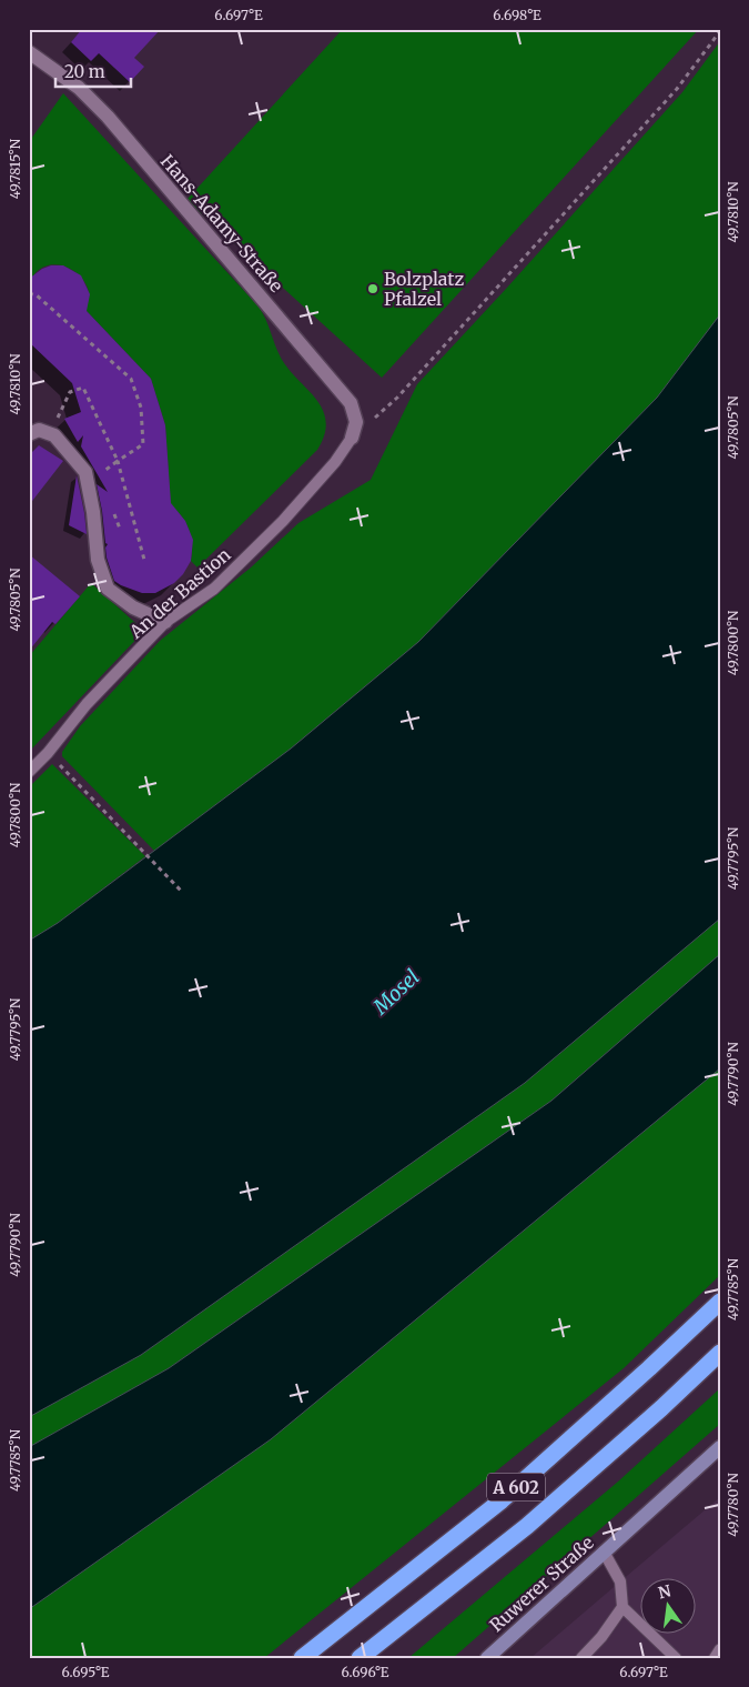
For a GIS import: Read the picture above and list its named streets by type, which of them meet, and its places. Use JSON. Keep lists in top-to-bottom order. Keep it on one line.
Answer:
{"streets":{"highway":["A 602"],"main road":["Ruwerer Straße"],"street":["Hans-Adamy-Straße"],"lane":["An der Bastion"]},"crossings":[["Hans-Adamy-Straße","An der Bastion"]],"water":["Mosel"],"places":["Bolzplatz Pfalzel"],"scale_bar":"20 m","north":"top","coordinates":["6.697°E","6.698°E","49.7815°N","49.7810°N","49.7805°N","49.7800°N","49.7795°N","49.7790°N","49.7785°N","49.7780°N","6.695°E","6.696°E"]}
